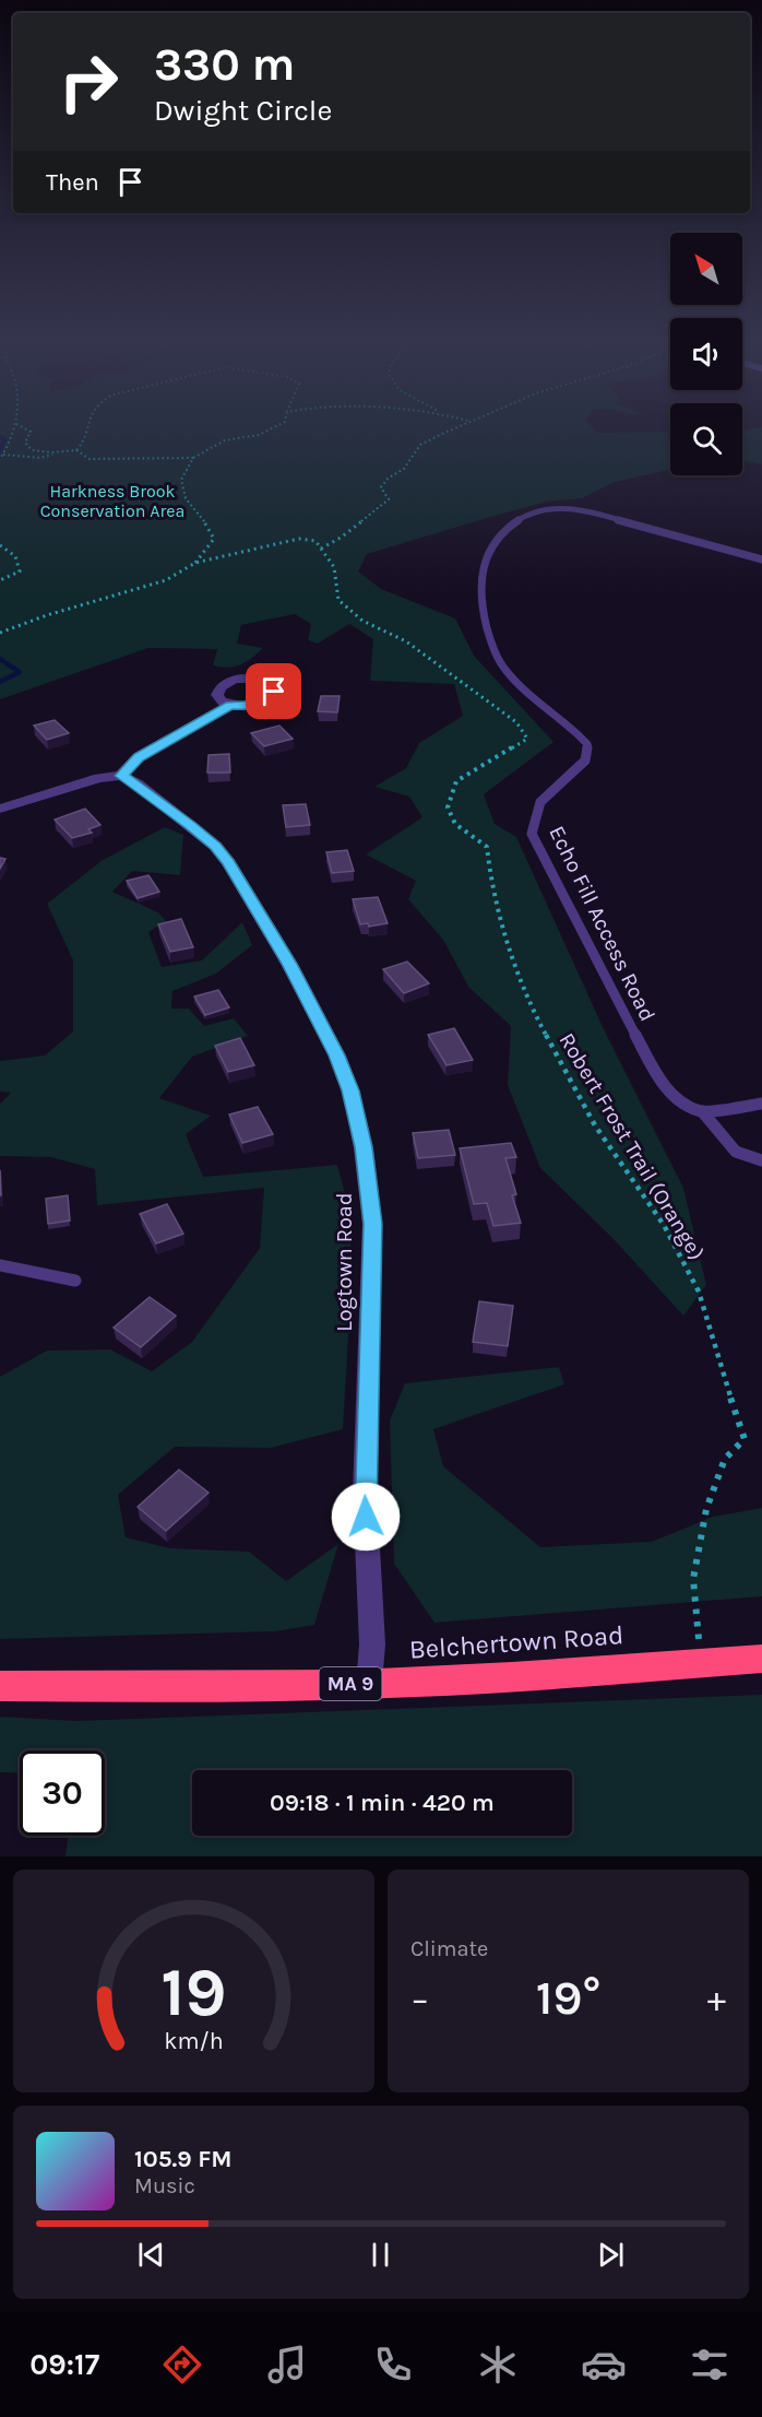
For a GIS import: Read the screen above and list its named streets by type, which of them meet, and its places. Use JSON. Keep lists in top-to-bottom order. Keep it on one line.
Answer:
{"streets":{"highway":["Belchertown Road","MA 9"],"street":["Logtown Road"],"lane":["Echo Fill Access Road"],"path":["Robert Frost Trail (Orange)"]},"crossings":[["Robert Frost Trail (Orange)","Belchertown Road"],["Logtown Road","Belchertown Road"]],"parks":["Harkness Brook Conservation Area"],"north":"top left","page":{"turn":["330 m","Dwight Circle"],"then":"Then","limit":"30","trip":"09:18 · 1 min · 420 m","tile":"Climate","heat":["−","19°","+"],"song":["105.9 FM","Music"],"tabs":"09:17","gauge":["19","km/h"]}}
